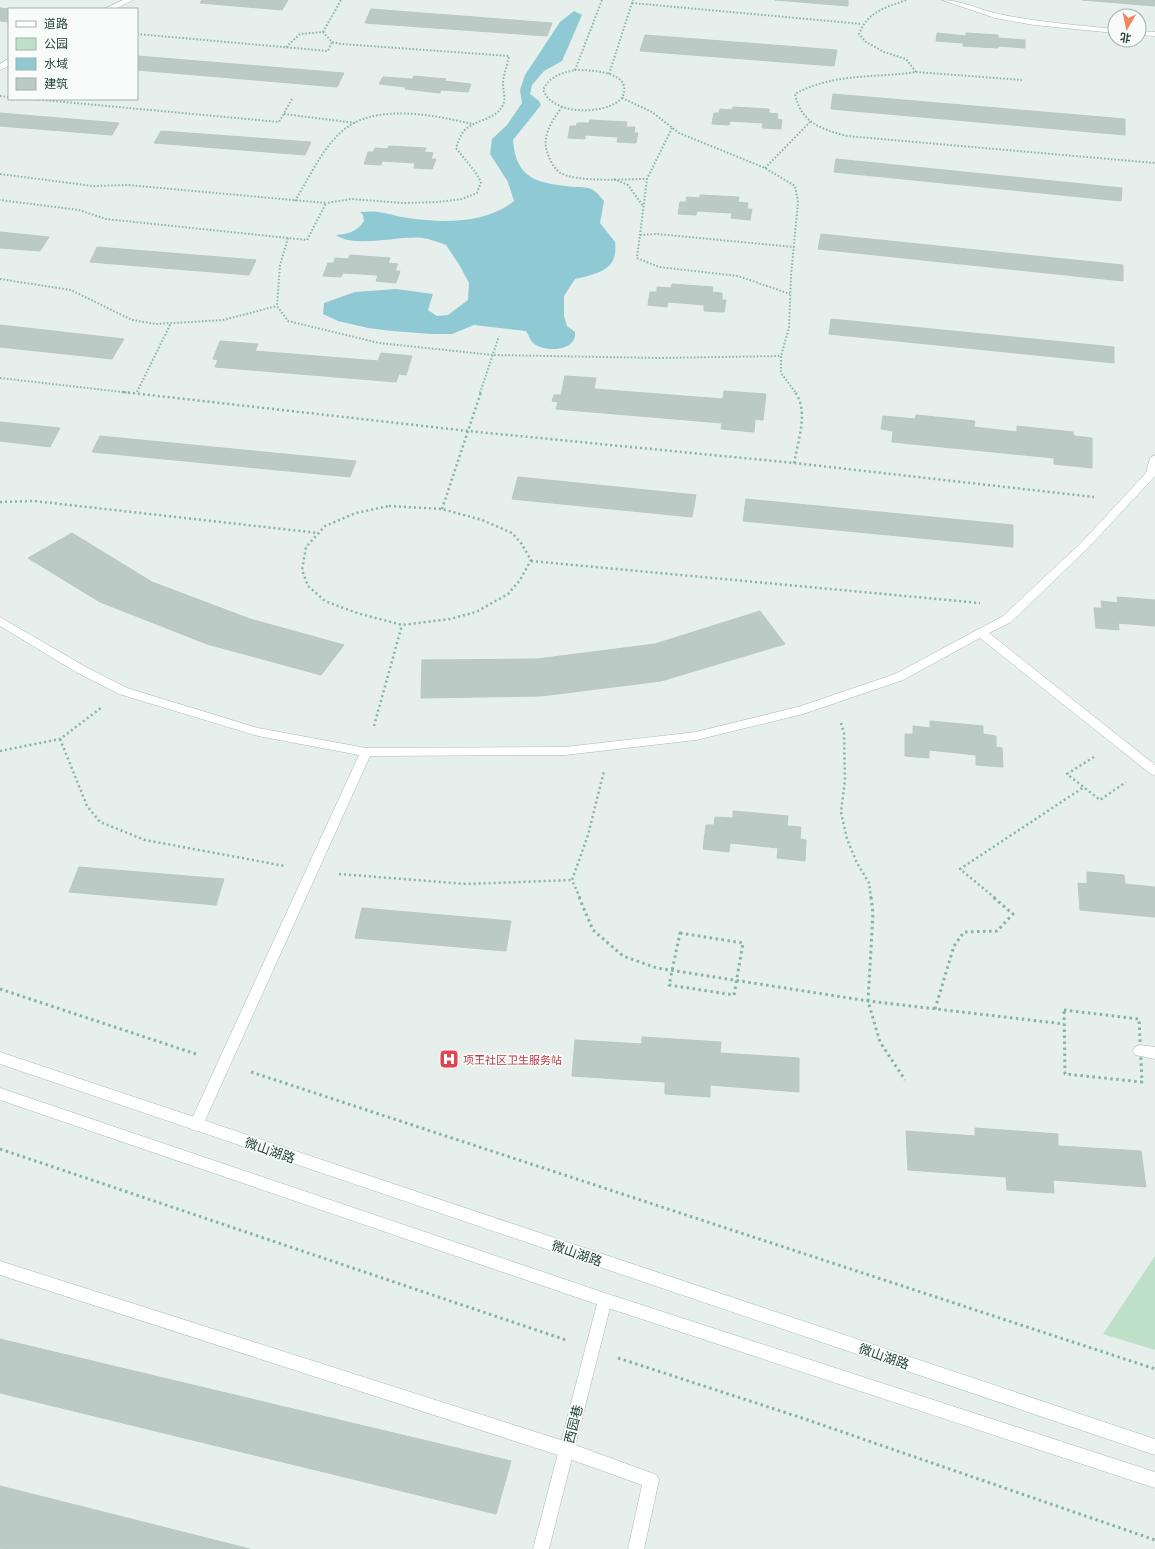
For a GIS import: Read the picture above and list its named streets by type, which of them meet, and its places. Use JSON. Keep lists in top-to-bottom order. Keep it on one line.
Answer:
{"streets":{"street":["微山湖路","西园巷"]},"places":{"hospital":["项王社区卫生服务站"]},"legend":["道路","公园","水域","建筑"],"north":"bottom"}
